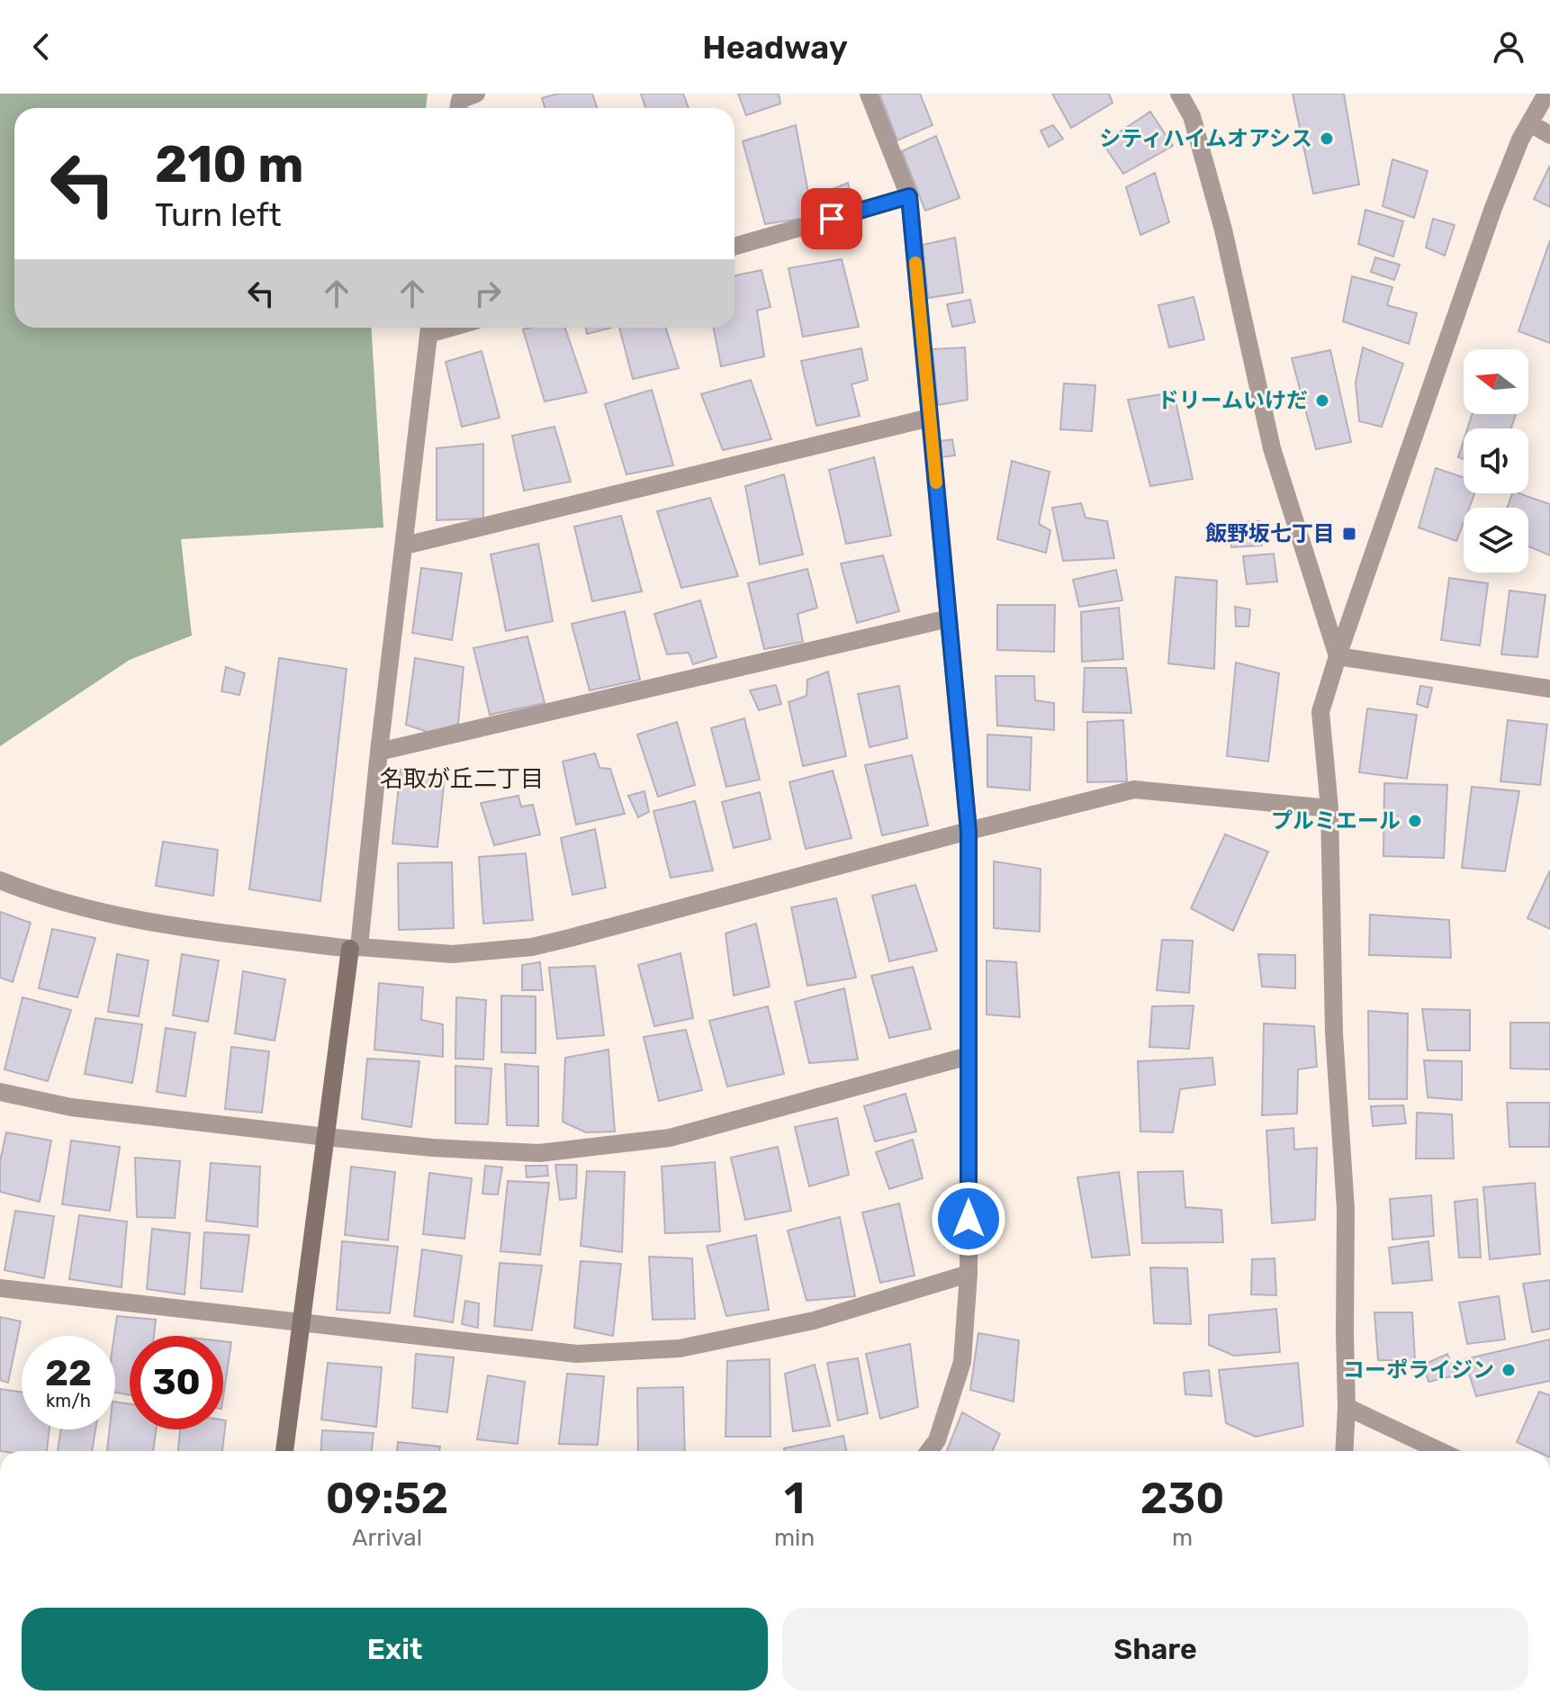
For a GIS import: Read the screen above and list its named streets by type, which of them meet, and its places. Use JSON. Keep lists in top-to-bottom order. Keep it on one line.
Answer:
{"districts":["名取が丘二丁目"],"places":{"other":["シティハイムオアシス","ドリームいけだ","プルミエール","コーポライジン"],"transit":["飯野坂七丁目"]},"north":"left","page":{"header":"Headway","turn":["210 m","Turn left"],"speed":"22 km/h","limit":"30","eta":["09:52","Arrival","1","min","230","m"],"buttons":["Exit","Share"]}}
